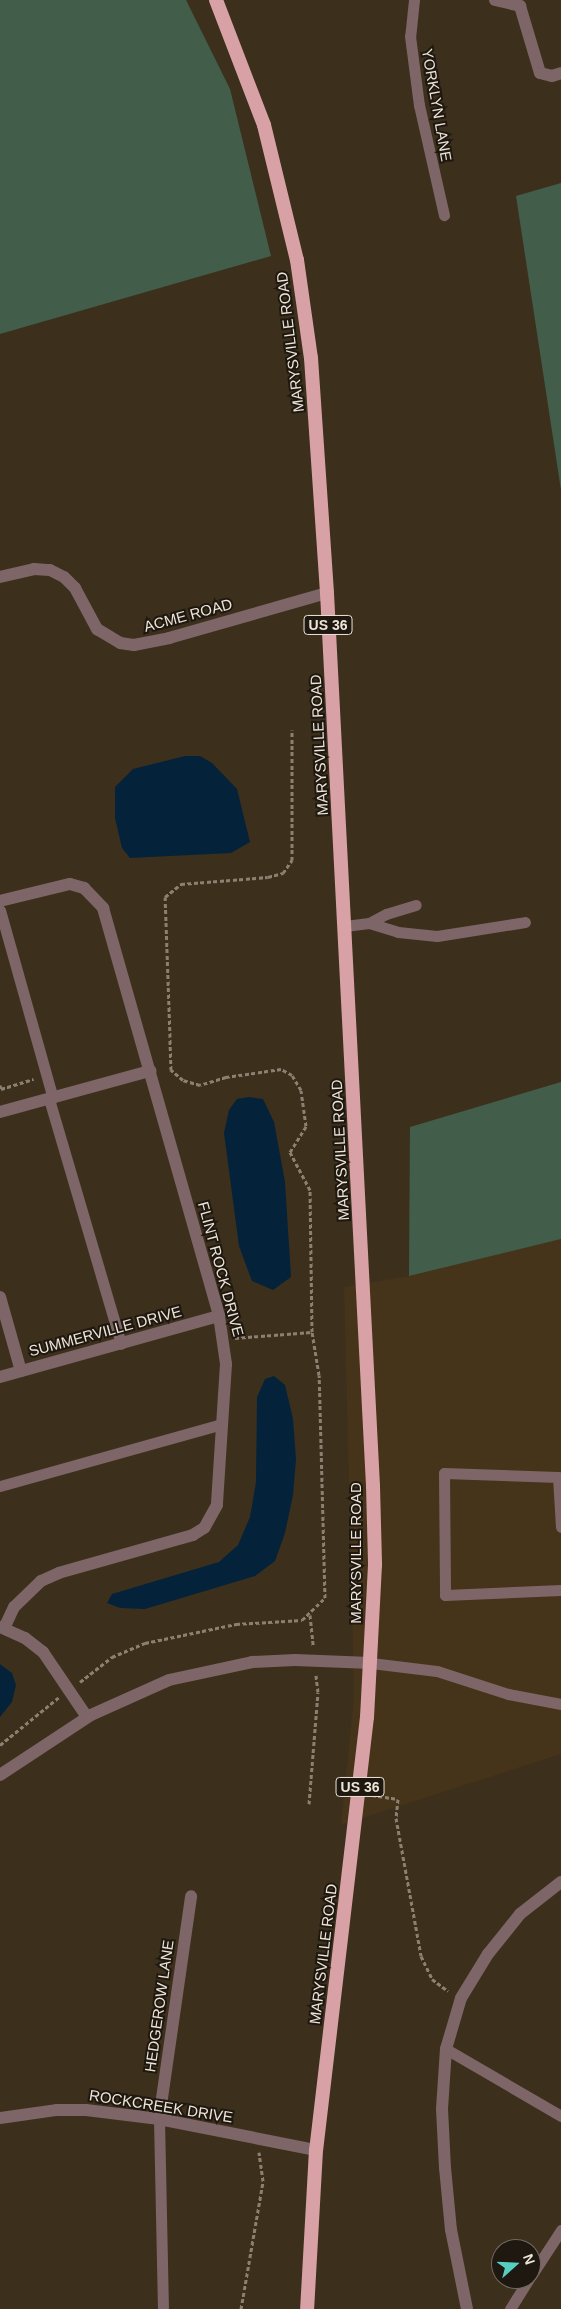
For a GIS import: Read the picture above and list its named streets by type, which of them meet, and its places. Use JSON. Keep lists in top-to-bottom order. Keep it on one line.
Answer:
{"streets":{"highway":["MARYSVILLE ROAD","US 36"],"street":["ACME ROAD","FLINT ROCK DRIVE","SUMMERVILLE DRIVE","HEDGEROW LANE","ROCKCREEK DRIVE"],"lane":["YORKLYN LANE"]},"crossings":[["MARYSVILLE ROAD","ACME ROAD"],["MARYSVILLE ROAD","ROCKCREEK DRIVE"],["FLINT ROCK DRIVE","SUMMERVILLE DRIVE"],["HEDGEROW LANE","ROCKCREEK DRIVE"]],"north":"right"}
